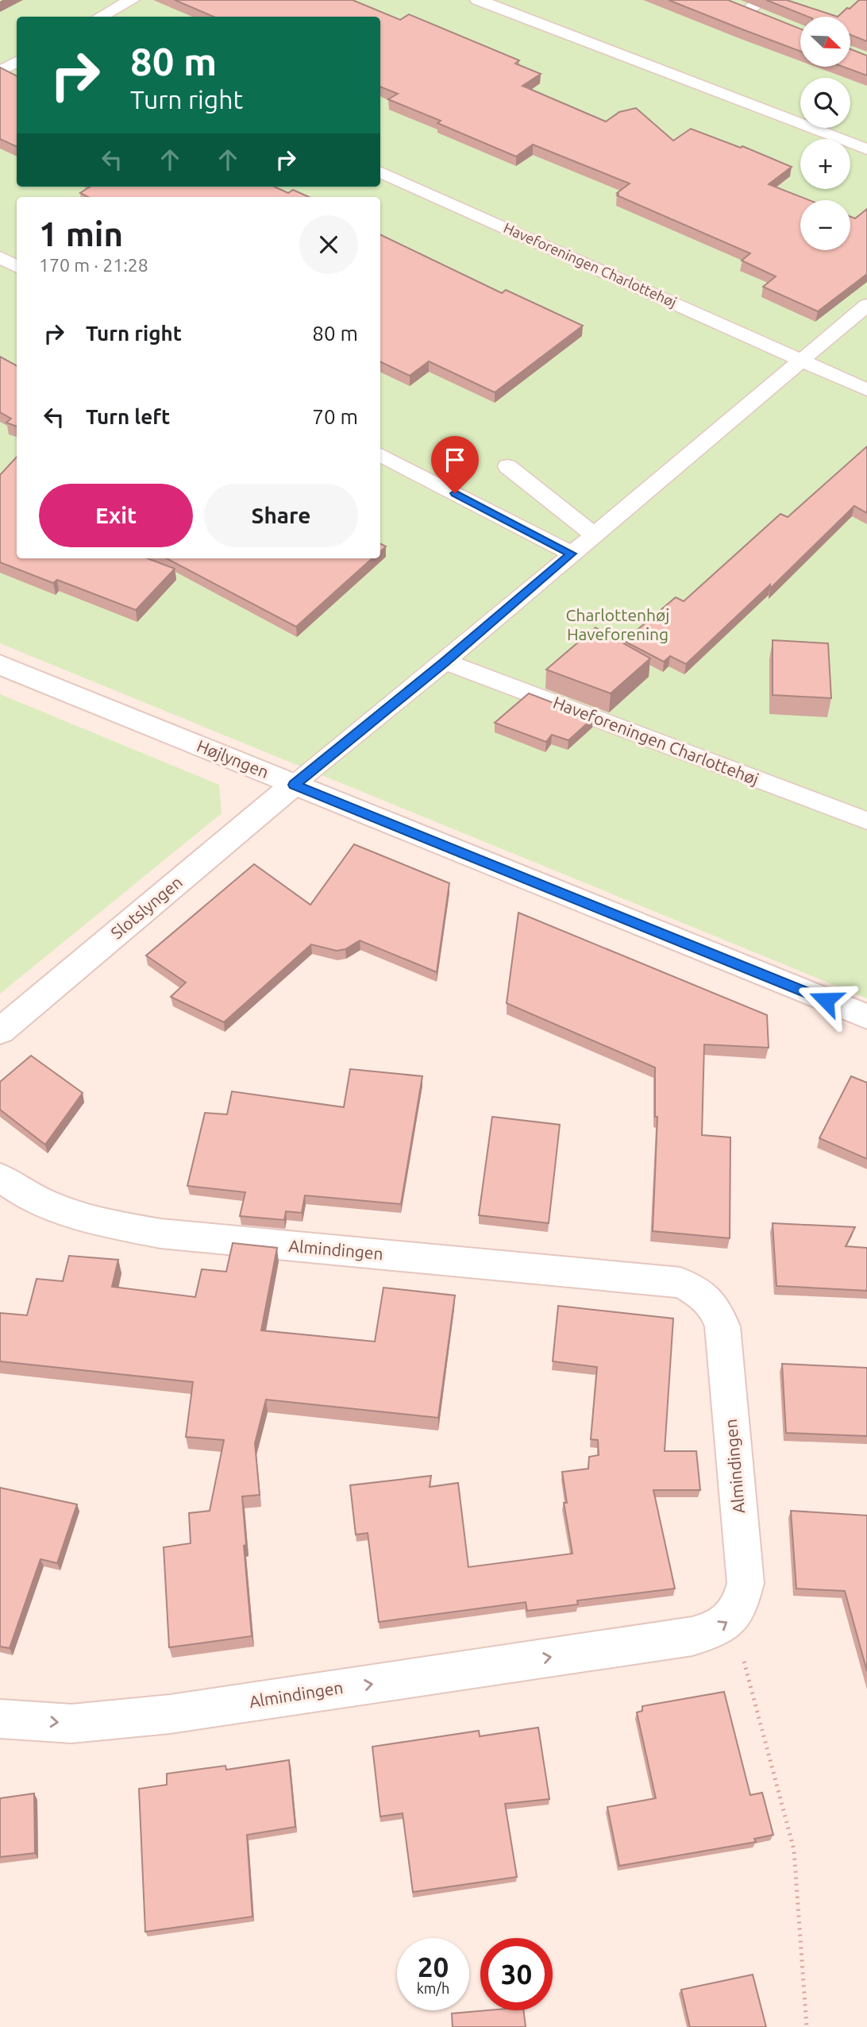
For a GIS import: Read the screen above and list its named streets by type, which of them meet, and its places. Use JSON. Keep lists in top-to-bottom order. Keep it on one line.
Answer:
{"streets":{"street":["Højlyngen","Slotslyngen","Almindingen"],"lane":["Haveforeningen Charlottehøj"]},"crossings":[["Højlyngen","Slotslyngen"]],"one_way":["Almindingen"],"parks":["Charlottenhøj Haveforening"],"north":"bottom right","page":{"map_buttons":["+","−"],"turn":["80 m","Turn right"],"heading":["1 min","170 m · 21:28"],"list":[{"name":"Turn right","value":"80 m"},{"name":"Turn left","value":"70 m"}],"buttons":["Exit","Share"],"speed":"20 km/h","limit":"30"}}
